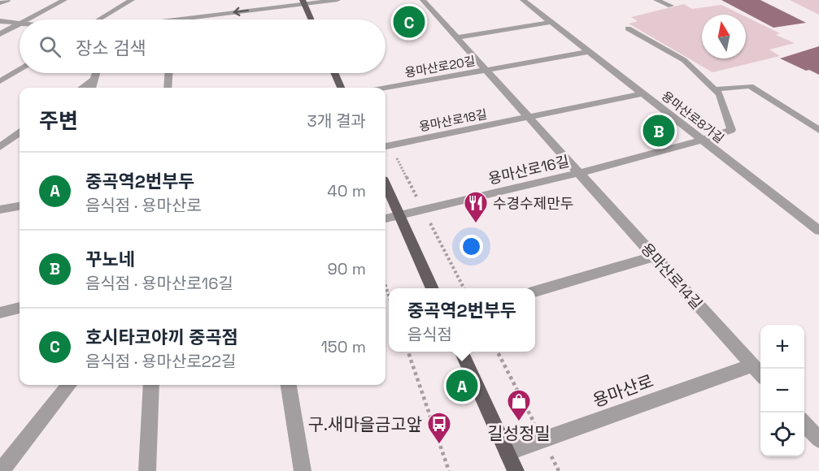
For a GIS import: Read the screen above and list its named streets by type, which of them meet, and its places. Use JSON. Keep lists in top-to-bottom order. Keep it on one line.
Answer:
{"streets":{"street":["용마산로20길","용마산로8가길","용마산로18길","용마산로16길","용마산로14길","용마산로"]},"crossings":[["용마산로20길","용마산로8가길"],["용마산로8가길","용마산로18길"],["용마산로8가길","용마산로16길"],["용마산로18길","용마산로16길"],["용마산로16길","용마산로14길"],["용마산로14길","용마산로"]],"places":{"restaurant":["수경수제만두"],"shop":["길성정밀"],"bus stop":["구.새마을금고앞"]},"north":"top","page":{"pins":["C","B","A"],"search":"장소 검색","heading":["주변","3개 결과"],"list":[{"mark":"A","name":"중곡역2번부두","note":"음식점 · 용마산로","value":"40 m"},{"mark":"B","name":"꾸노네","note":"음식점 · 용마산로16길","value":"90 m"},{"mark":"C","name":"호시타코야끼 중곡점","note":"음식점 · 용마산로22길","value":"150 m"}],"popup":["중곡역2번부두","음식점"],"map_buttons":["+","−"]}}
